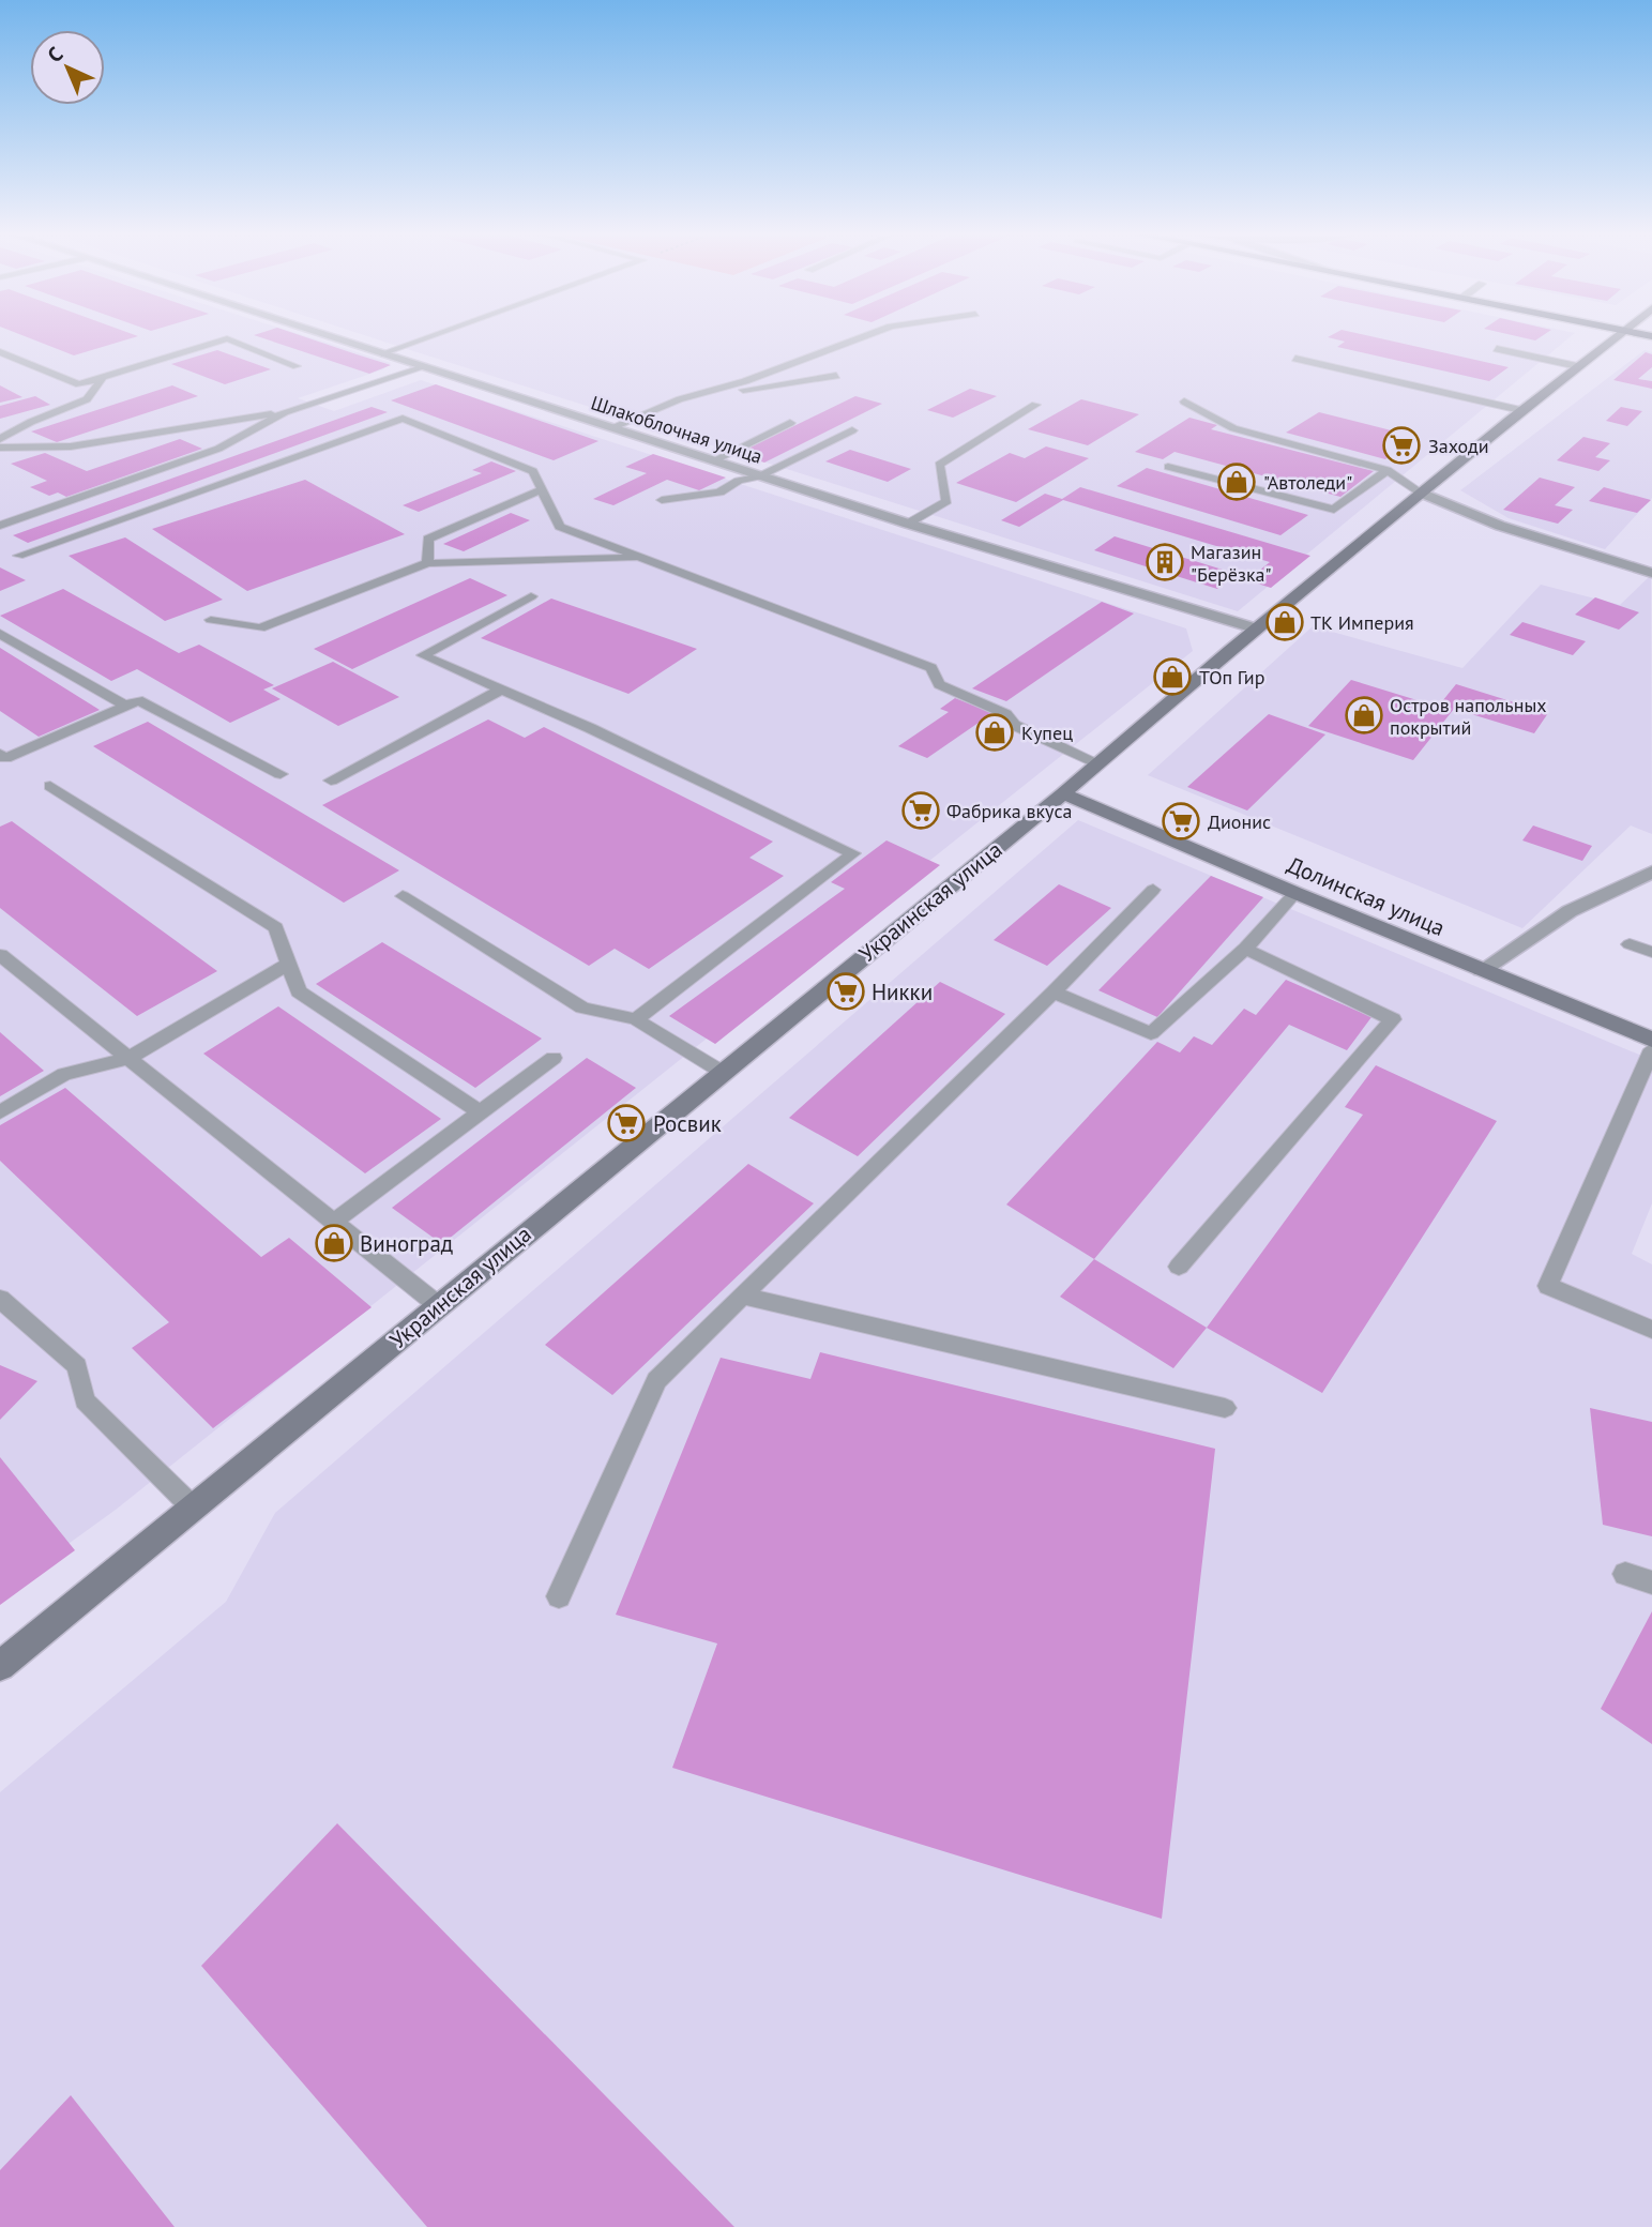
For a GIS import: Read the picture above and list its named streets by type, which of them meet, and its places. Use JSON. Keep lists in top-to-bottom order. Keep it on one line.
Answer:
{"streets":{"main road":["Долинская улица","Украинская улица"],"street":["Шлакоблочная улица"]},"crossings":[["Шлакоблочная улица","Украинская улица"],["Долинская улица","Украинская улица"]],"places":{"supermarket":["Заходи","Фабрика вкуса","Дионис","Никки","Росвик"],"shop":["\"Автоледи\"","ТК Империя","ТОп Гир","Остров напольных покрытий","Купец","Виноград"],"building":["Магазин \"Берёзка\""]},"north":"top left"}
